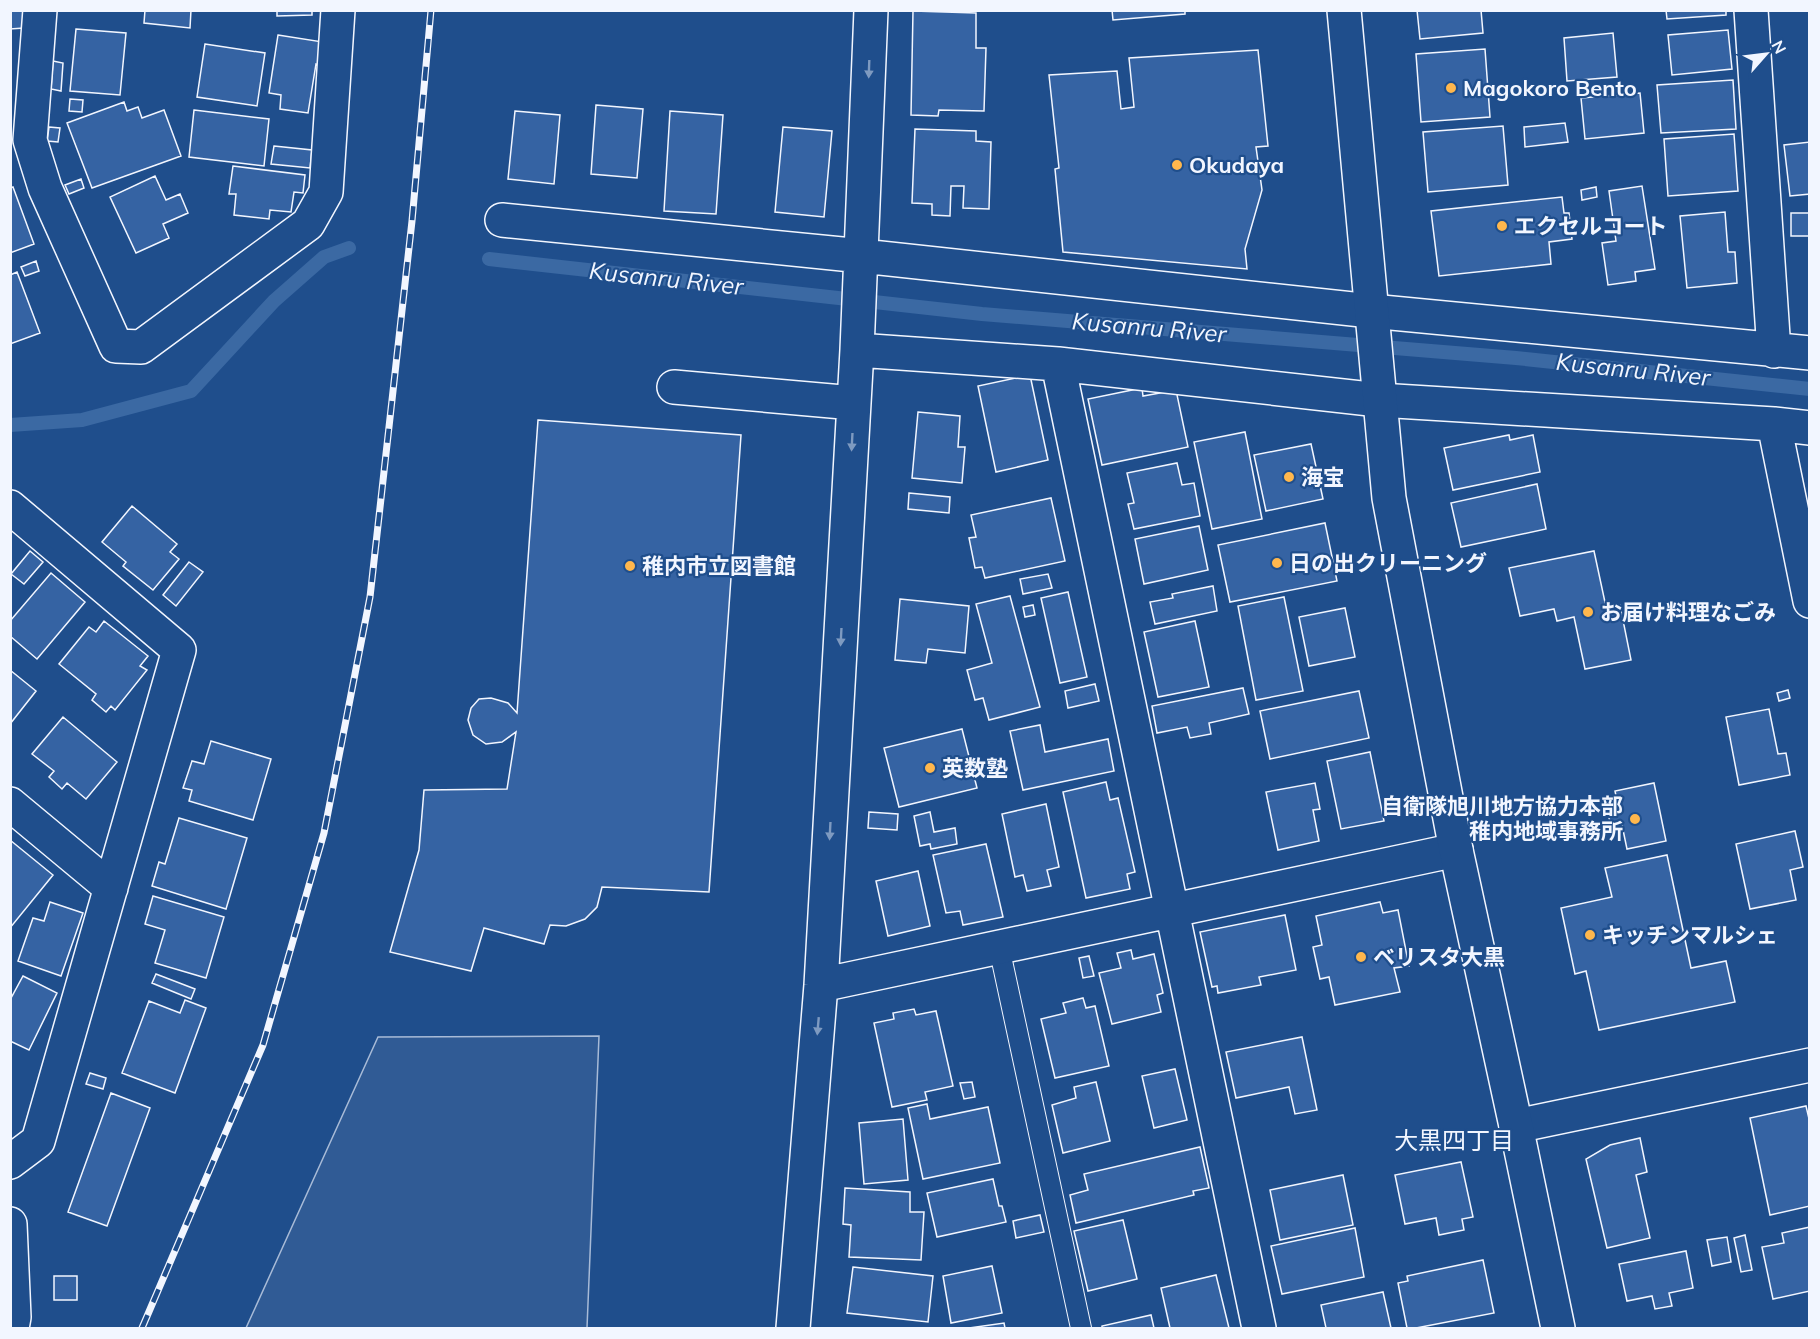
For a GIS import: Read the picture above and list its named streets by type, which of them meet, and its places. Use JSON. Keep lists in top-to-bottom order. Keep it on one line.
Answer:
{"districts":["大黒四丁目"],"water":["Kusanru River"],"places":["Magokoro Bento","Okudaya","エクセルコート","海宝","日の出クリーニング","稚内市立図書館","お届け料理なごみ","英数塾","自衛隊旭川地方協力本部 稚内地域事務所","キッチンマルシェ","ベリスタ大黒"],"north":"top right"}
